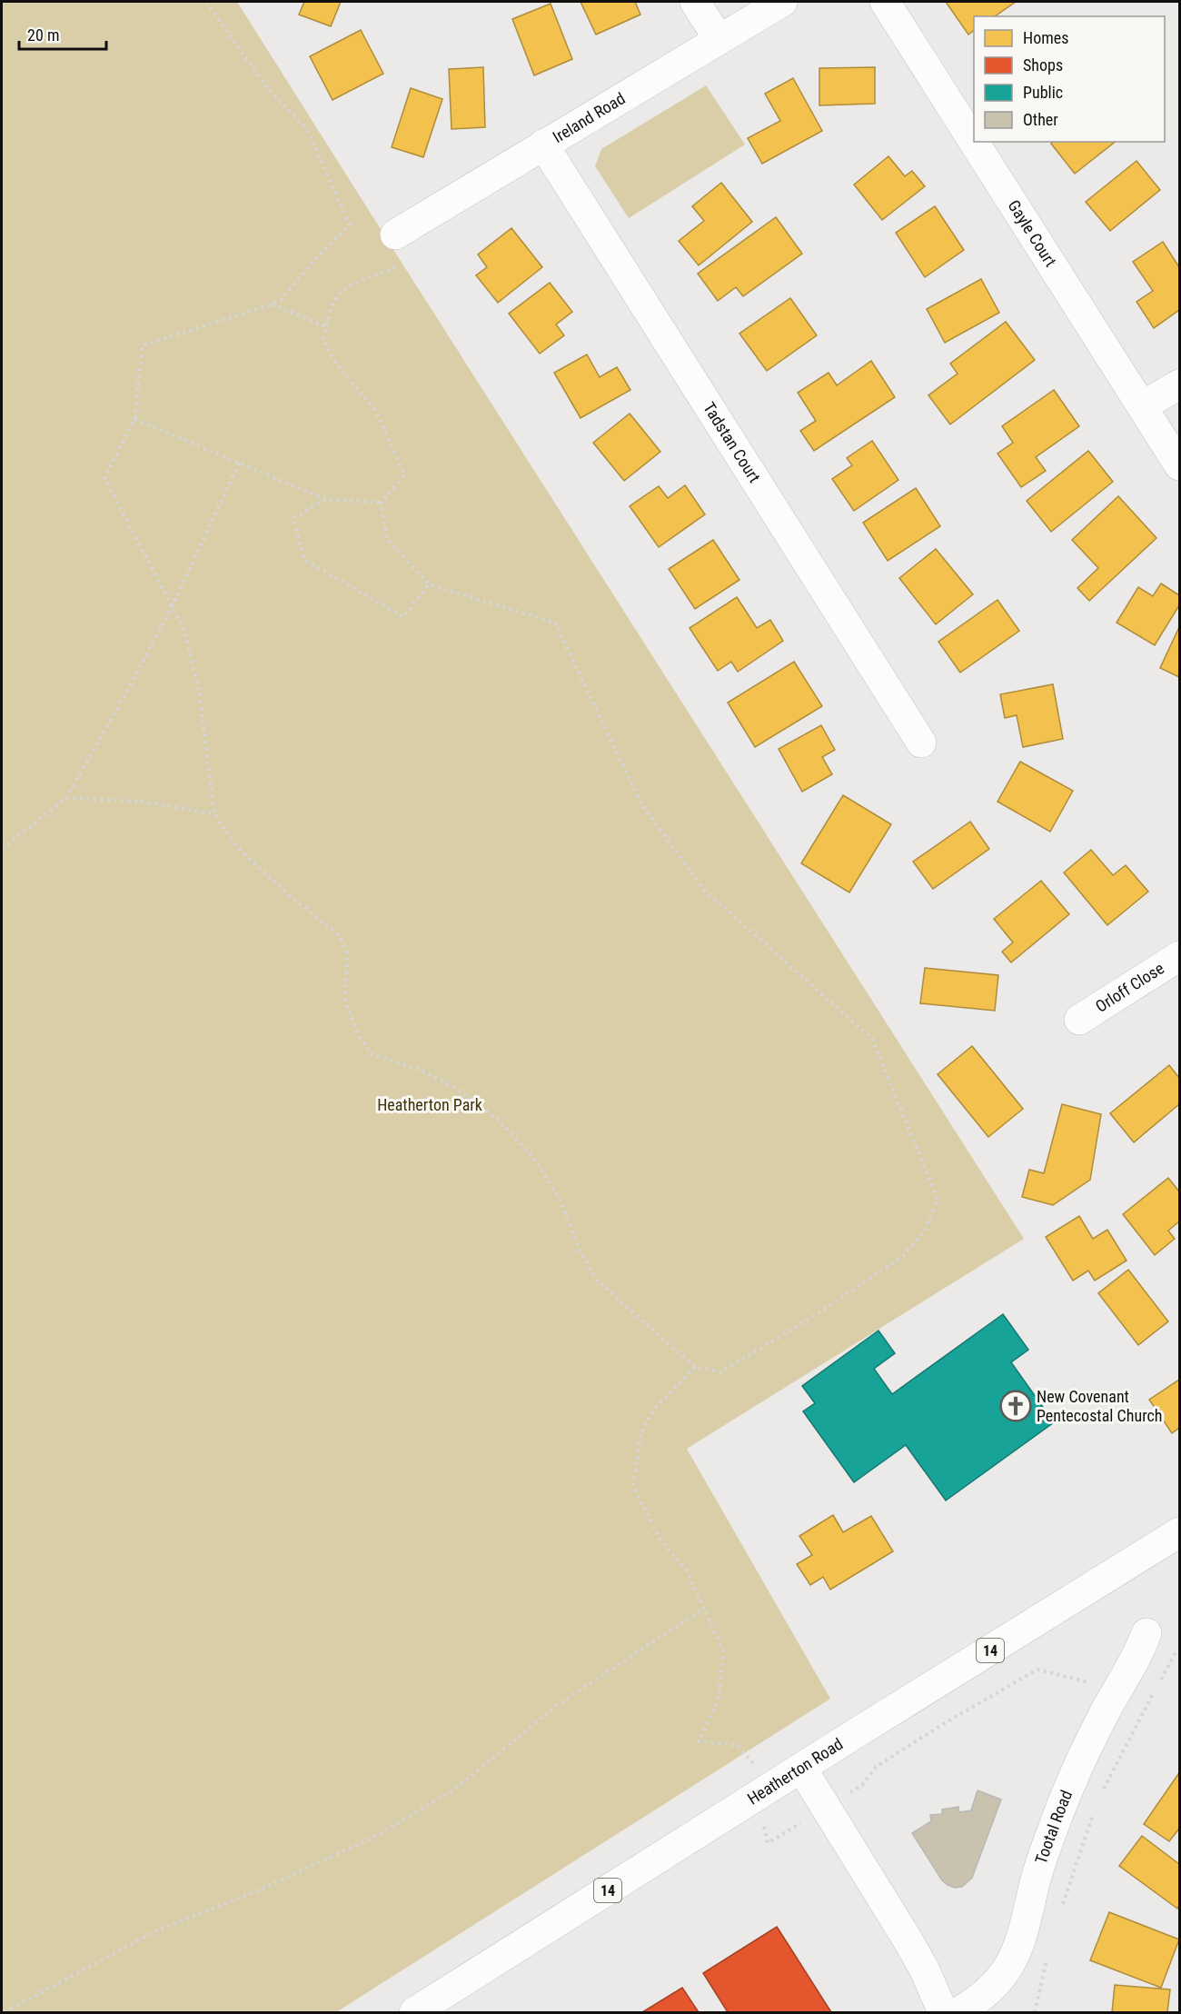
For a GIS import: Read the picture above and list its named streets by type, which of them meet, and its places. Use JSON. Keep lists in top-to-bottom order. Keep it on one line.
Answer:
{"streets":{"street":["Ireland Road","Gayle Court","Tadstan Court","Orloff Close","14","Heatherton Road","Tootal Road"]},"crossings":[["Ireland Road","Tadstan Court"]],"parks":["Heatherton Park"],"places":{"church":["New Covenant Pentecostal Church"]},"legend":["Homes","Shops","Public","Other"],"scale_bar":"20 m"}
